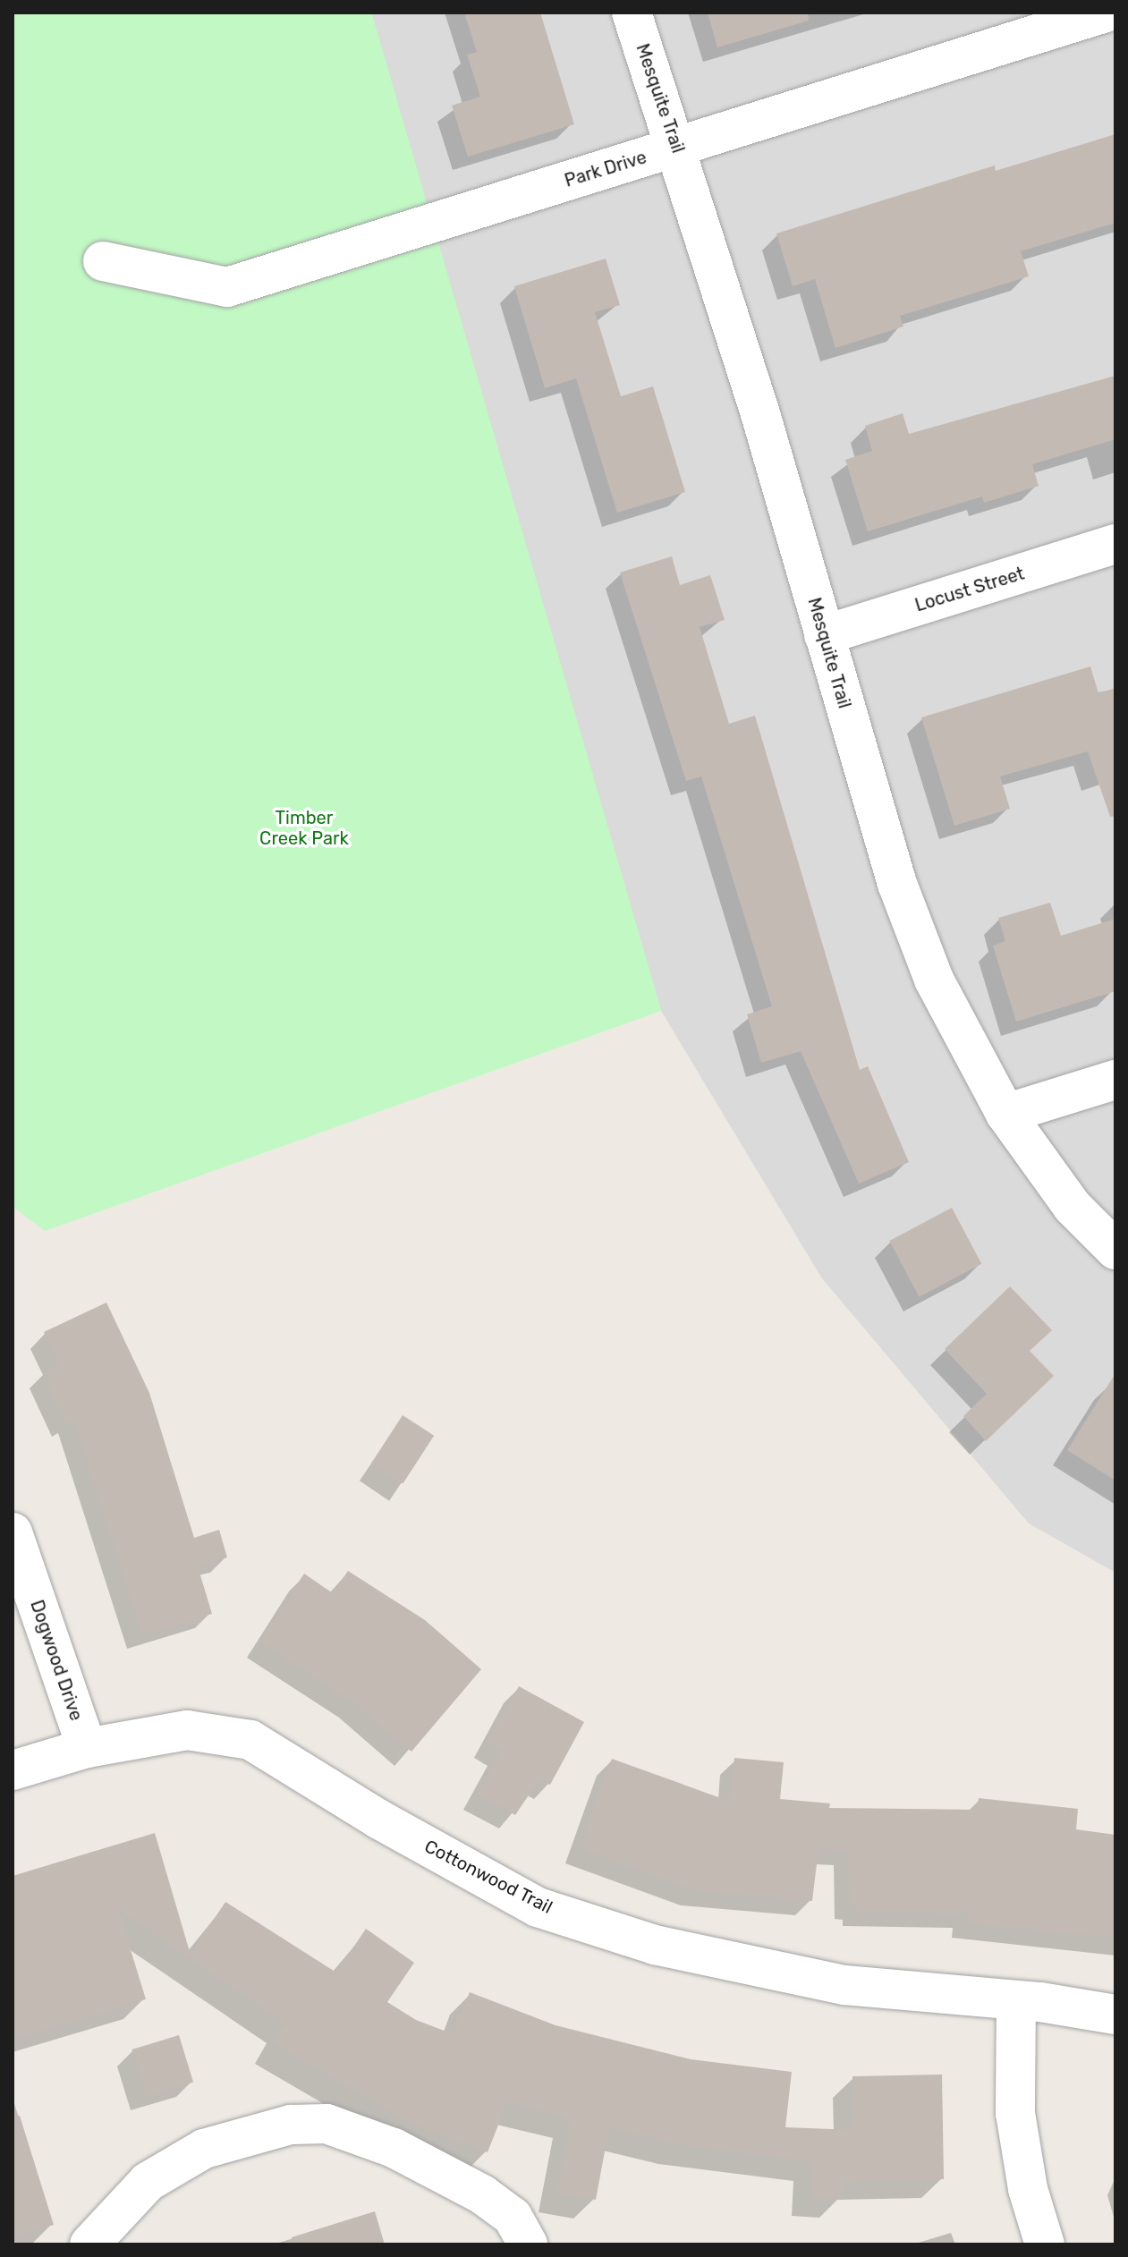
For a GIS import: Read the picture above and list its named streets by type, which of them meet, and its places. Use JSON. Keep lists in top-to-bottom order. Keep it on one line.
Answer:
{"streets":{"street":["Mesquite Trail","Park Drive","Locust Street","Dogwood Drive","Cottonwood Trail"]},"crossings":[["Mesquite Trail","Park Drive"],["Mesquite Trail","Locust Street"],["Dogwood Drive","Cottonwood Trail"]],"parks":["Timber Creek Park"]}
